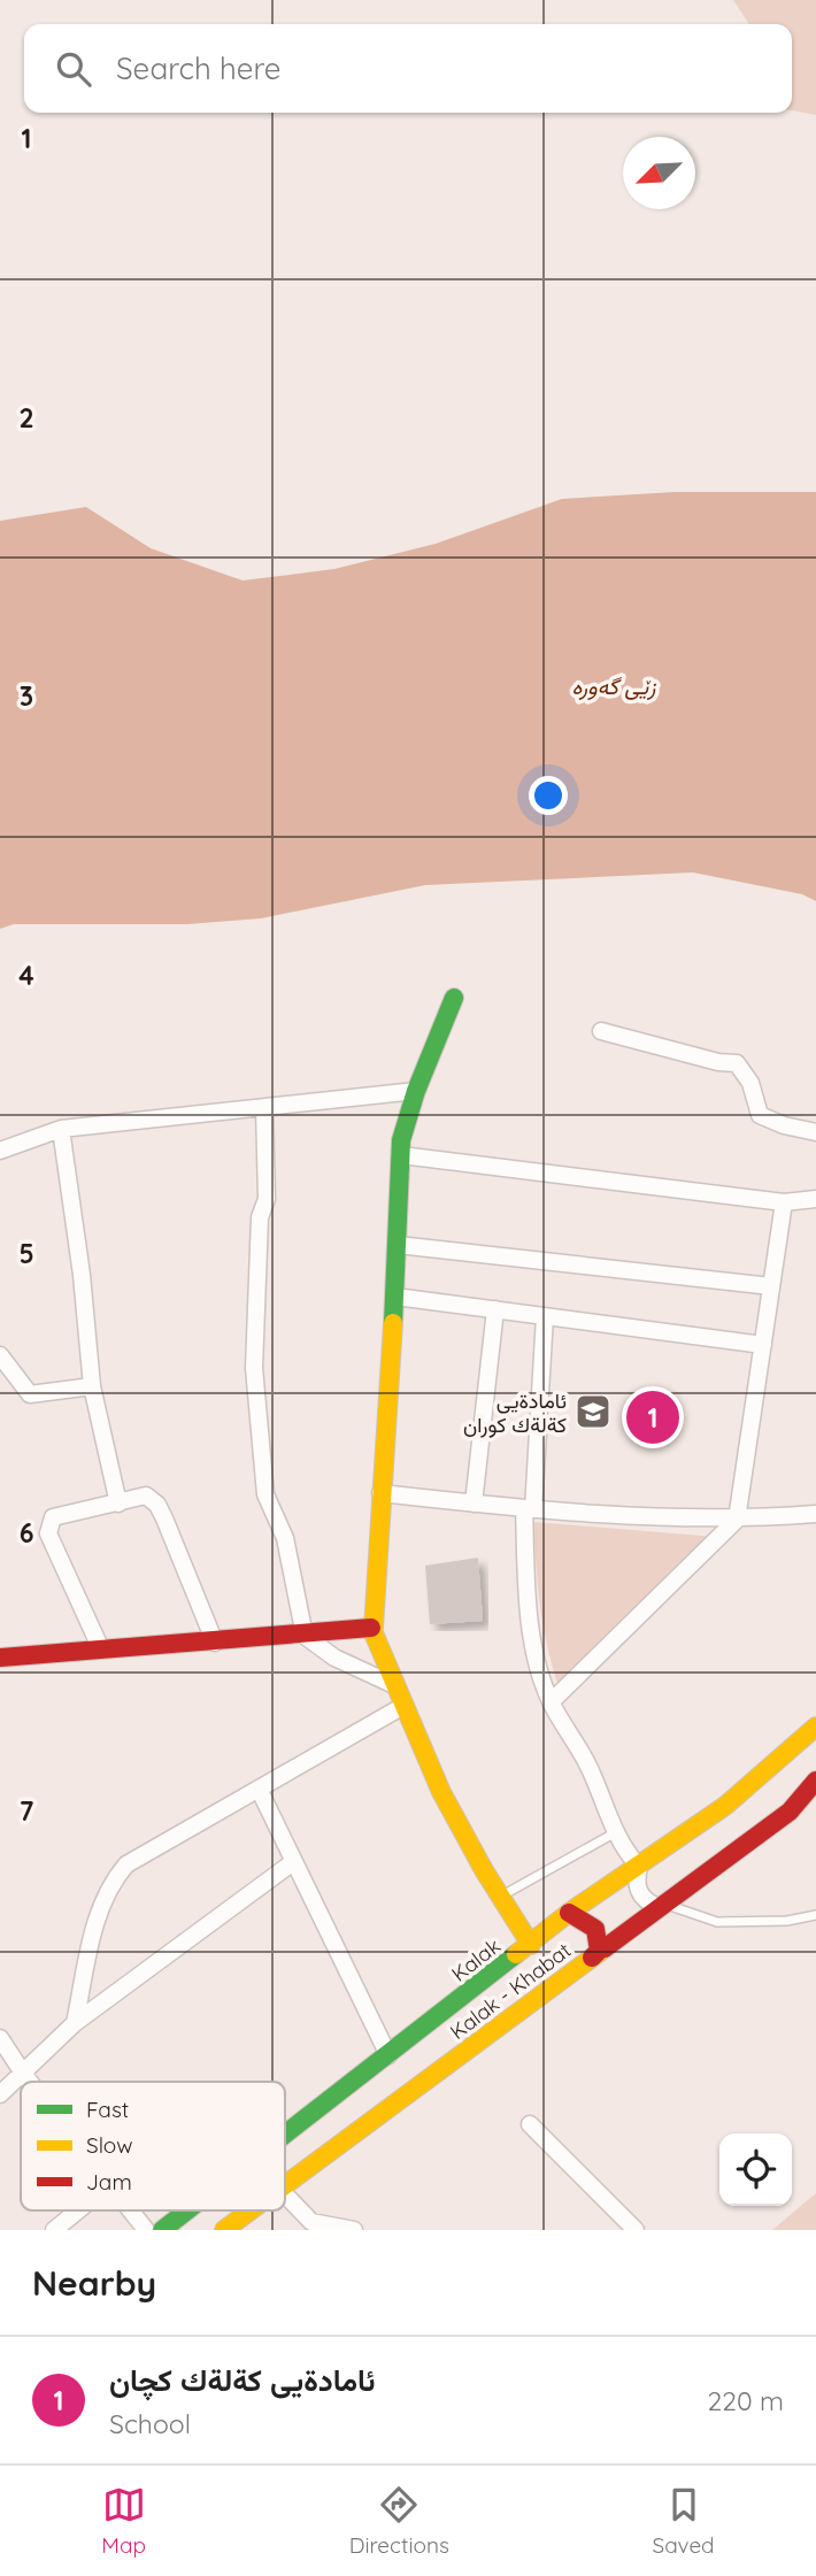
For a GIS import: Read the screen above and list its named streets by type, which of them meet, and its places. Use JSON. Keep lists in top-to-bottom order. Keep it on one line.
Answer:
{"streets":{"main road":["Kalak","Kalak - Khabat"]},"water":["زێی گەورە"],"places":{"school or university":["ئامادةيى كةلةك كوران"]},"legend":["Fast","Slow","Jam"],"north":"bottom left","page":{"search":"Search here","pins":"1","heading":"Nearby","list":[{"mark":"1","name":"ئامادةيى كةلةك كچان","note":"School","value":"220 m"}],"nav":["Map","Directions","Saved"]},"grid":{"rows":["1","2","3","4","5","6","7"]}}
